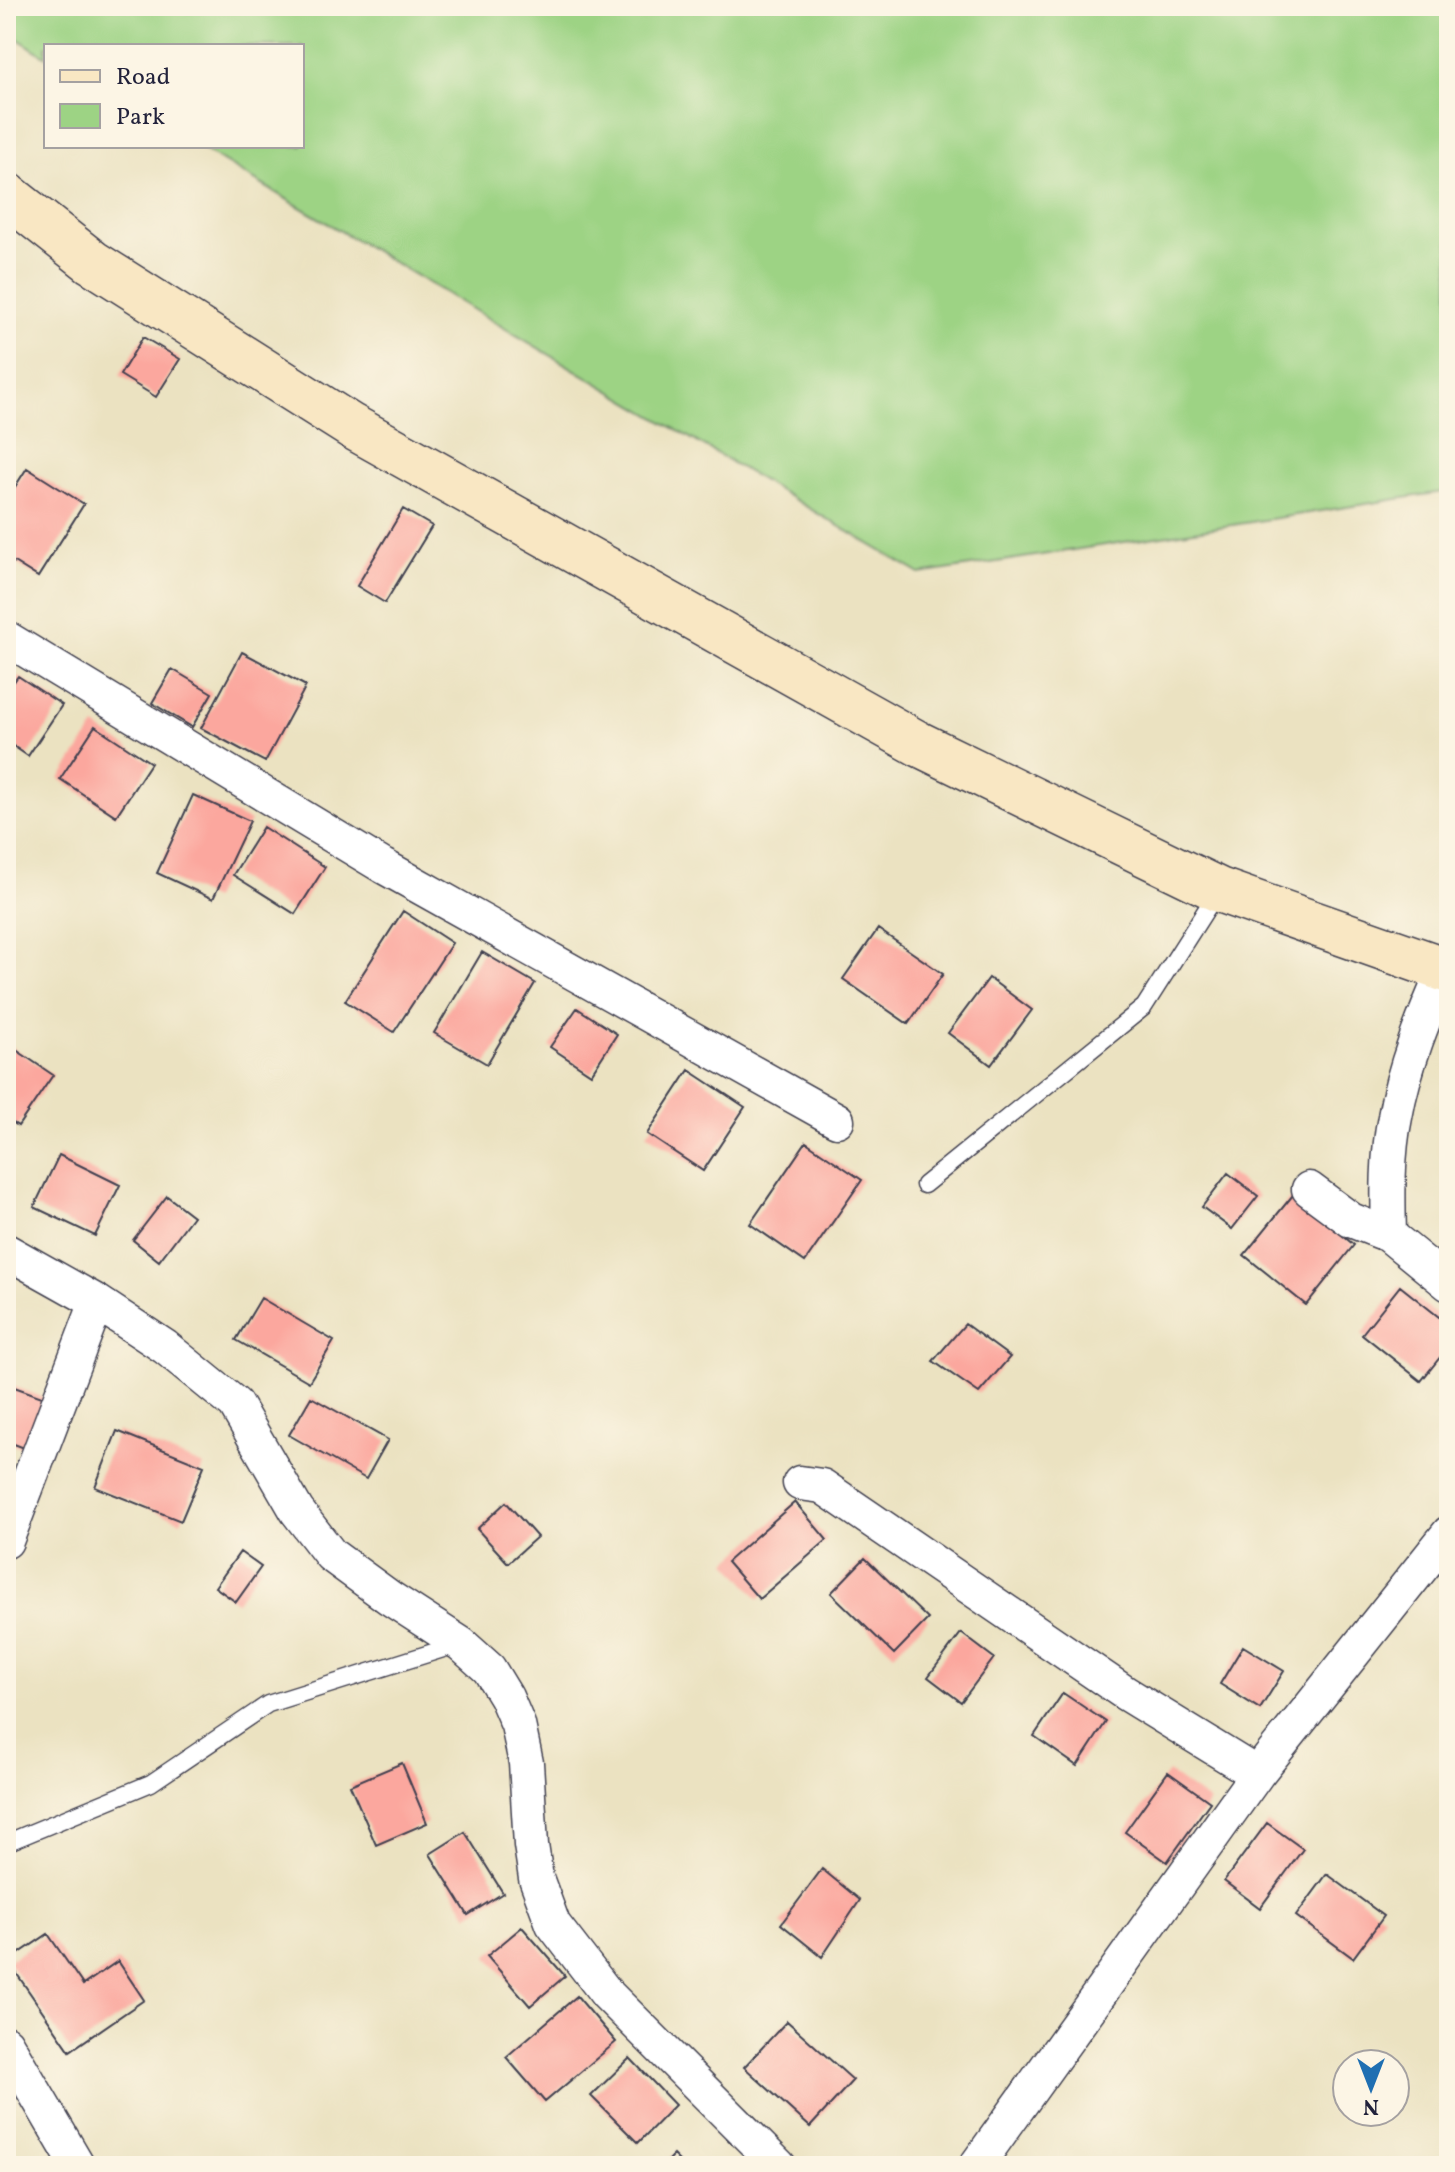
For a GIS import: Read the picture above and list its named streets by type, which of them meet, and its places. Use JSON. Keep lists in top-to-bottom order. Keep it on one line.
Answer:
{"legend":["Road","Park"],"north":"bottom"}
